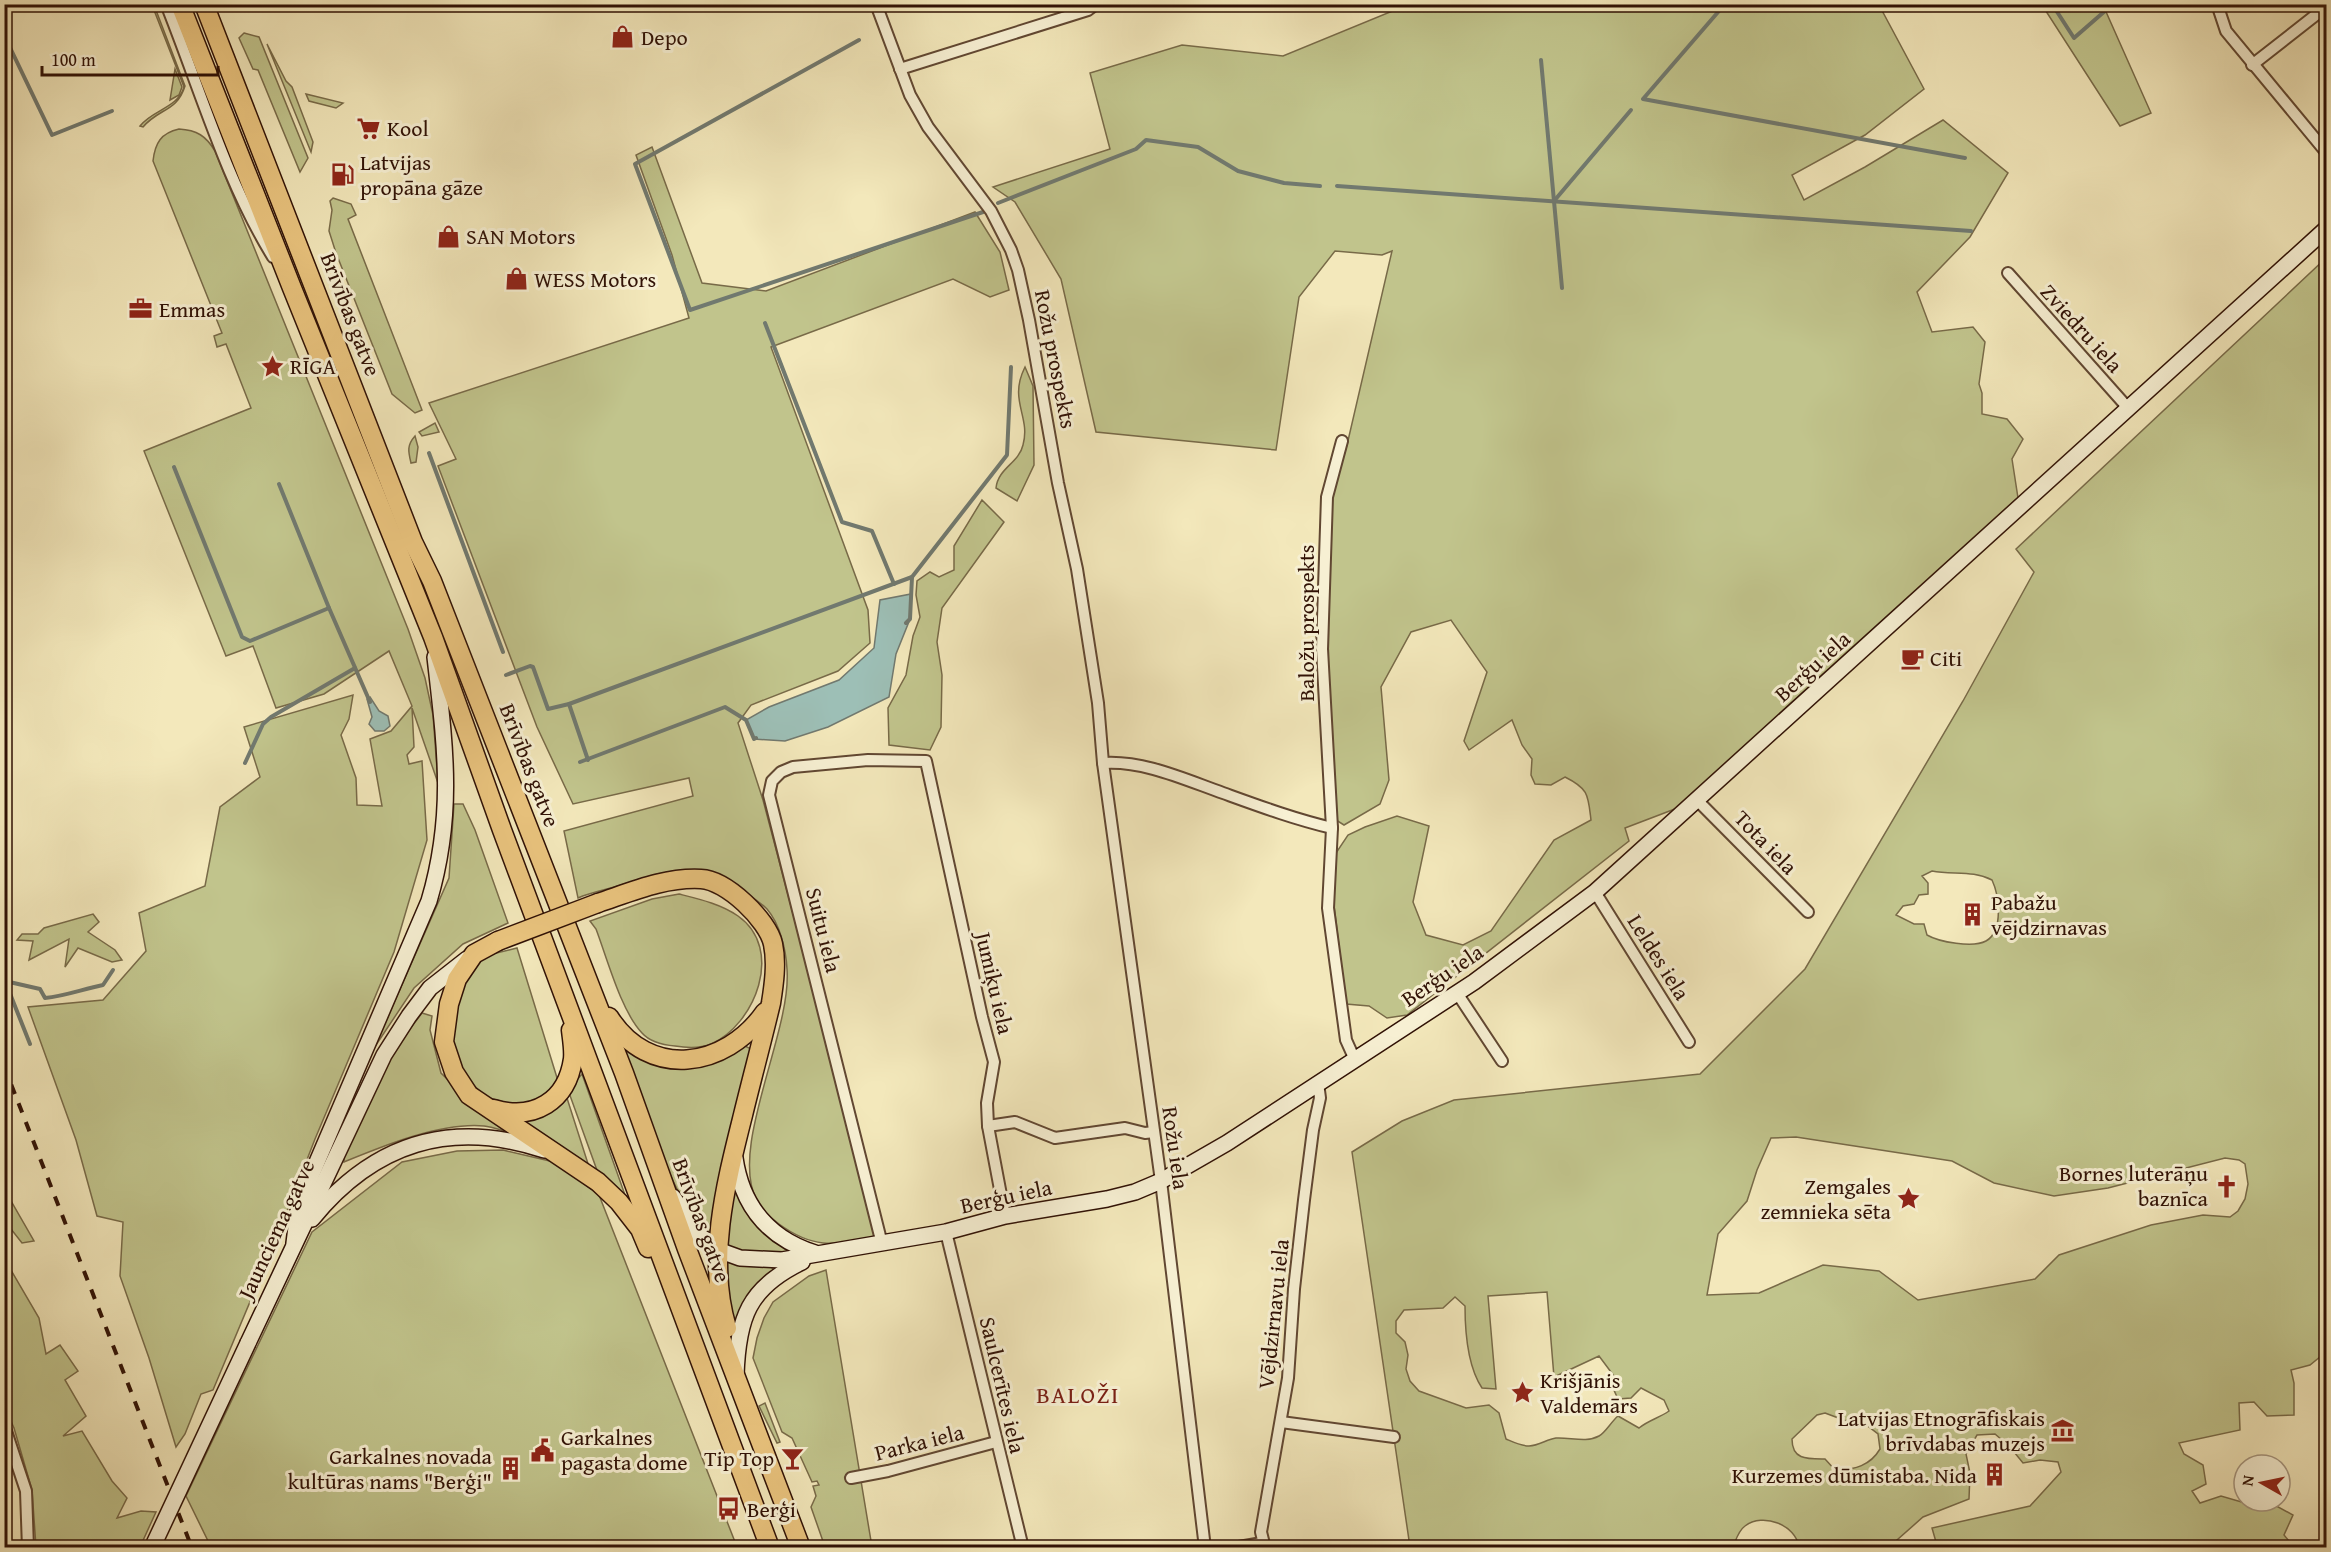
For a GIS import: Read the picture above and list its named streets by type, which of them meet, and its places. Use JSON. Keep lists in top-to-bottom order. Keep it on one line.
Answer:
{"streets":{"highway":["Brīvības gatve"],"main road":["Berģu iela","Jaunciema gatve"],"street":["Zviedru iela","Rožu prospekts","Baložu prospekts","Tota iela","Suitu iela","Leldes iela","Jumiķu iela","Rožu iela","Vējdzirnavu iela","Saulcerītes iela","Parka iela"]},"crossings":[["Brīvības gatve","Berģu iela"],["Zviedru iela","Berģu iela"],["Rožu prospekts","Rožu iela"],["Berģu iela","Tota iela"],["Berģu iela","Suitu iela"],["Berģu iela","Leldes iela"],["Berģu iela","Jumiķu iela"],["Berģu iela","Rožu iela"],["Berģu iela","Vējdzirnavu iela"],["Berģu iela","Saulcerītes iela"],["Suitu iela","Jumiķu iela"],["Saulcerītes iela","Parka iela"]],"districts":["BALOŽI"],"places":{"shop":["Depo","SAN Motors","WESS Motors"],"supermarket":["Kool"],"fuel station":["Latvijas propāna gāze"],"office":["Emmas"],"place":["RĪGA","Zemgales zemnieka sēta","Krišjānis Valdemārs"],"cafe":["Citi"],"building":["Pabažu vējdzirnavas","Garkalnes novada kultūras nams \"Berģi\"","Kurzemes dūmistaba. Nida"],"church":["Bornes luterāņu baznīca"],"museum":["Latvijas Etnogrāfiskais brīvdabas muzejs"],"public building":["Garkalnes pagasta dome"],"bar":["Tip Top"],"bus stop":["Berģi"]},"scale_bar":"100 m","north":"left"}
